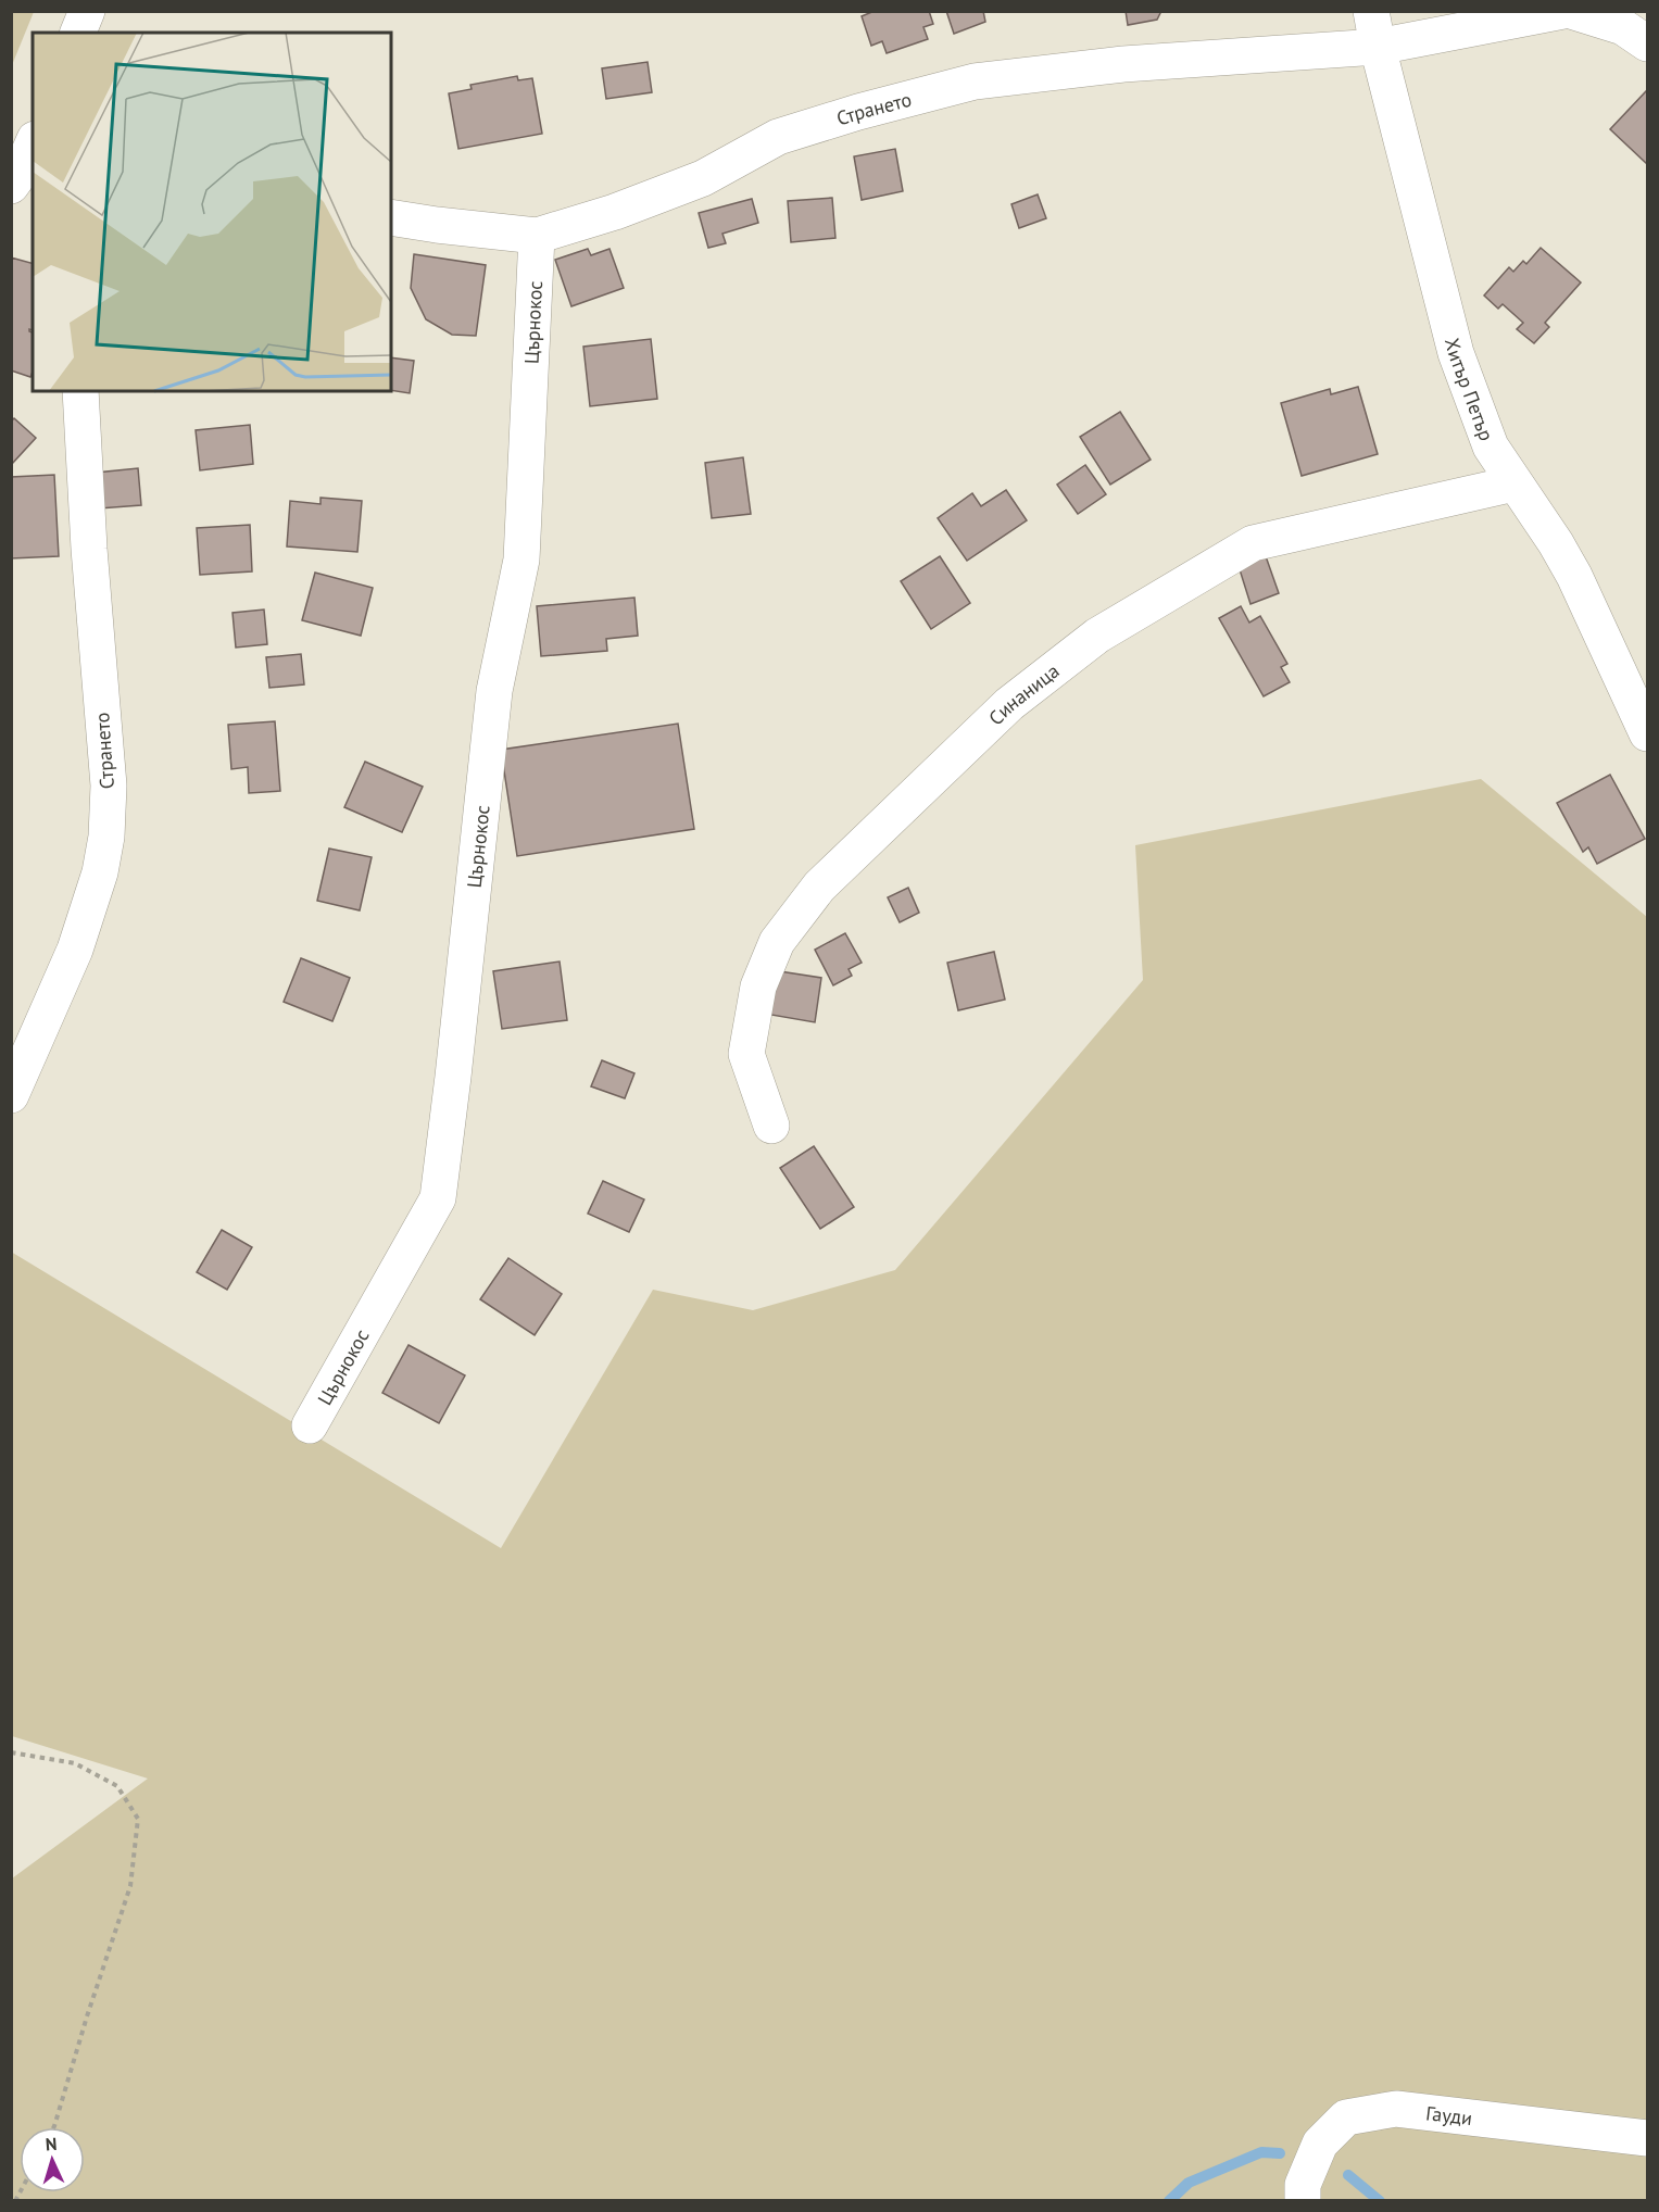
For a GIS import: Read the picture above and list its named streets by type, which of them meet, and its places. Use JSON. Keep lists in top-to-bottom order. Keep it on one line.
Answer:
{"streets":{"street":["Странето","Църнокос","Хитър Петър","Синаница","Гауди"]},"crossings":[["Странето","Църнокос"],["Странето","Хитър Петър"],["Хитър Петър","Синаница"]],"north":"top"}
